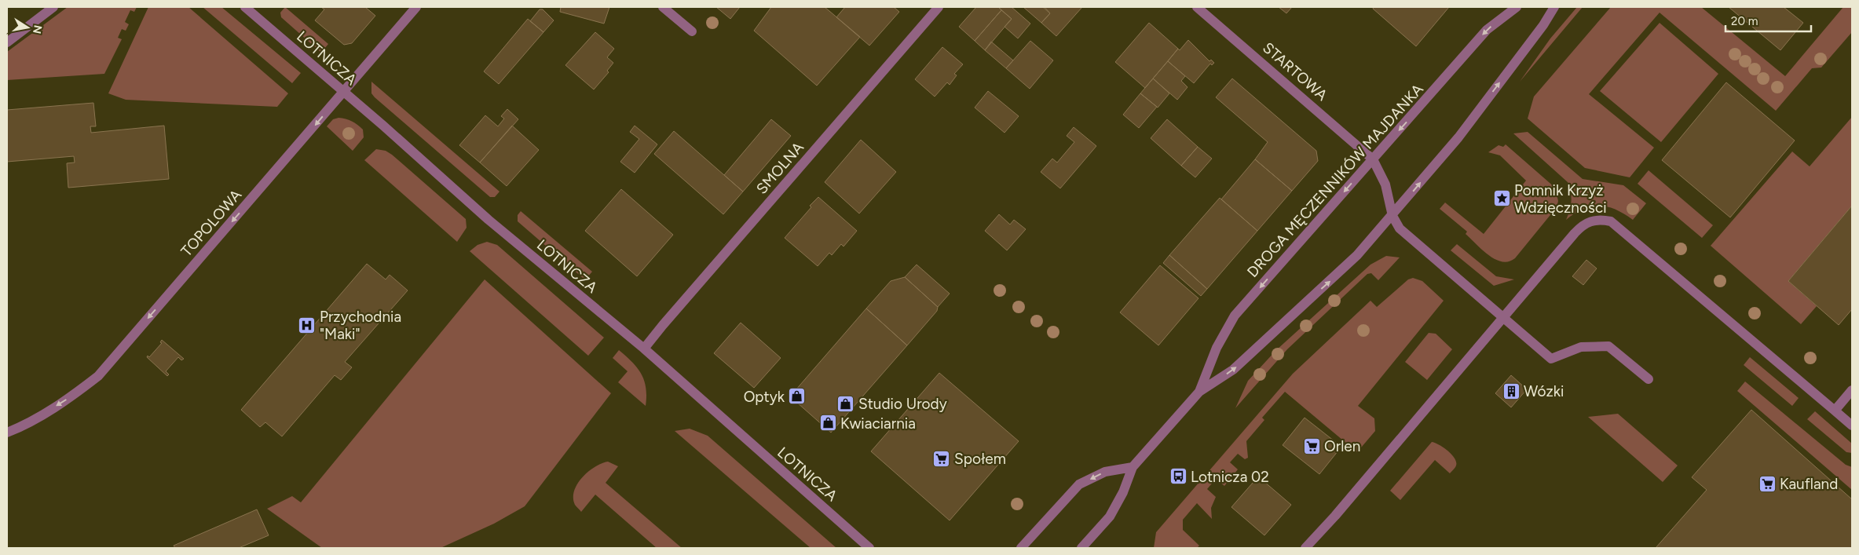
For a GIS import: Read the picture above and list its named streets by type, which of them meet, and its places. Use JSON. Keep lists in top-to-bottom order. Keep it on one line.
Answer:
{"streets":{"street":["LOTNICZA","STARTOWA","SMOLNA","DROGA MĘCZENNIKÓW MAJDANKA","TOPOLOWA"]},"crossings":[["LOTNICZA","SMOLNA"],["LOTNICZA","TOPOLOWA"],["STARTOWA","DROGA MĘCZENNIKÓW MAJDANKA"]],"one_way":["TOPOLOWA"],"places":{"place":["Pomnik Krzyż Wdzięczności"],"hospital":["Przychodnia \"Maki\""],"building":["Wózki"],"shop":["Optyk","Studio Urody","Kwiaciarnia"],"supermarket":["Orlen","Społem","Kaufland"],"bus stop":["Lotnicza 02"]},"scale_bar":"20 m","north":"right"}
